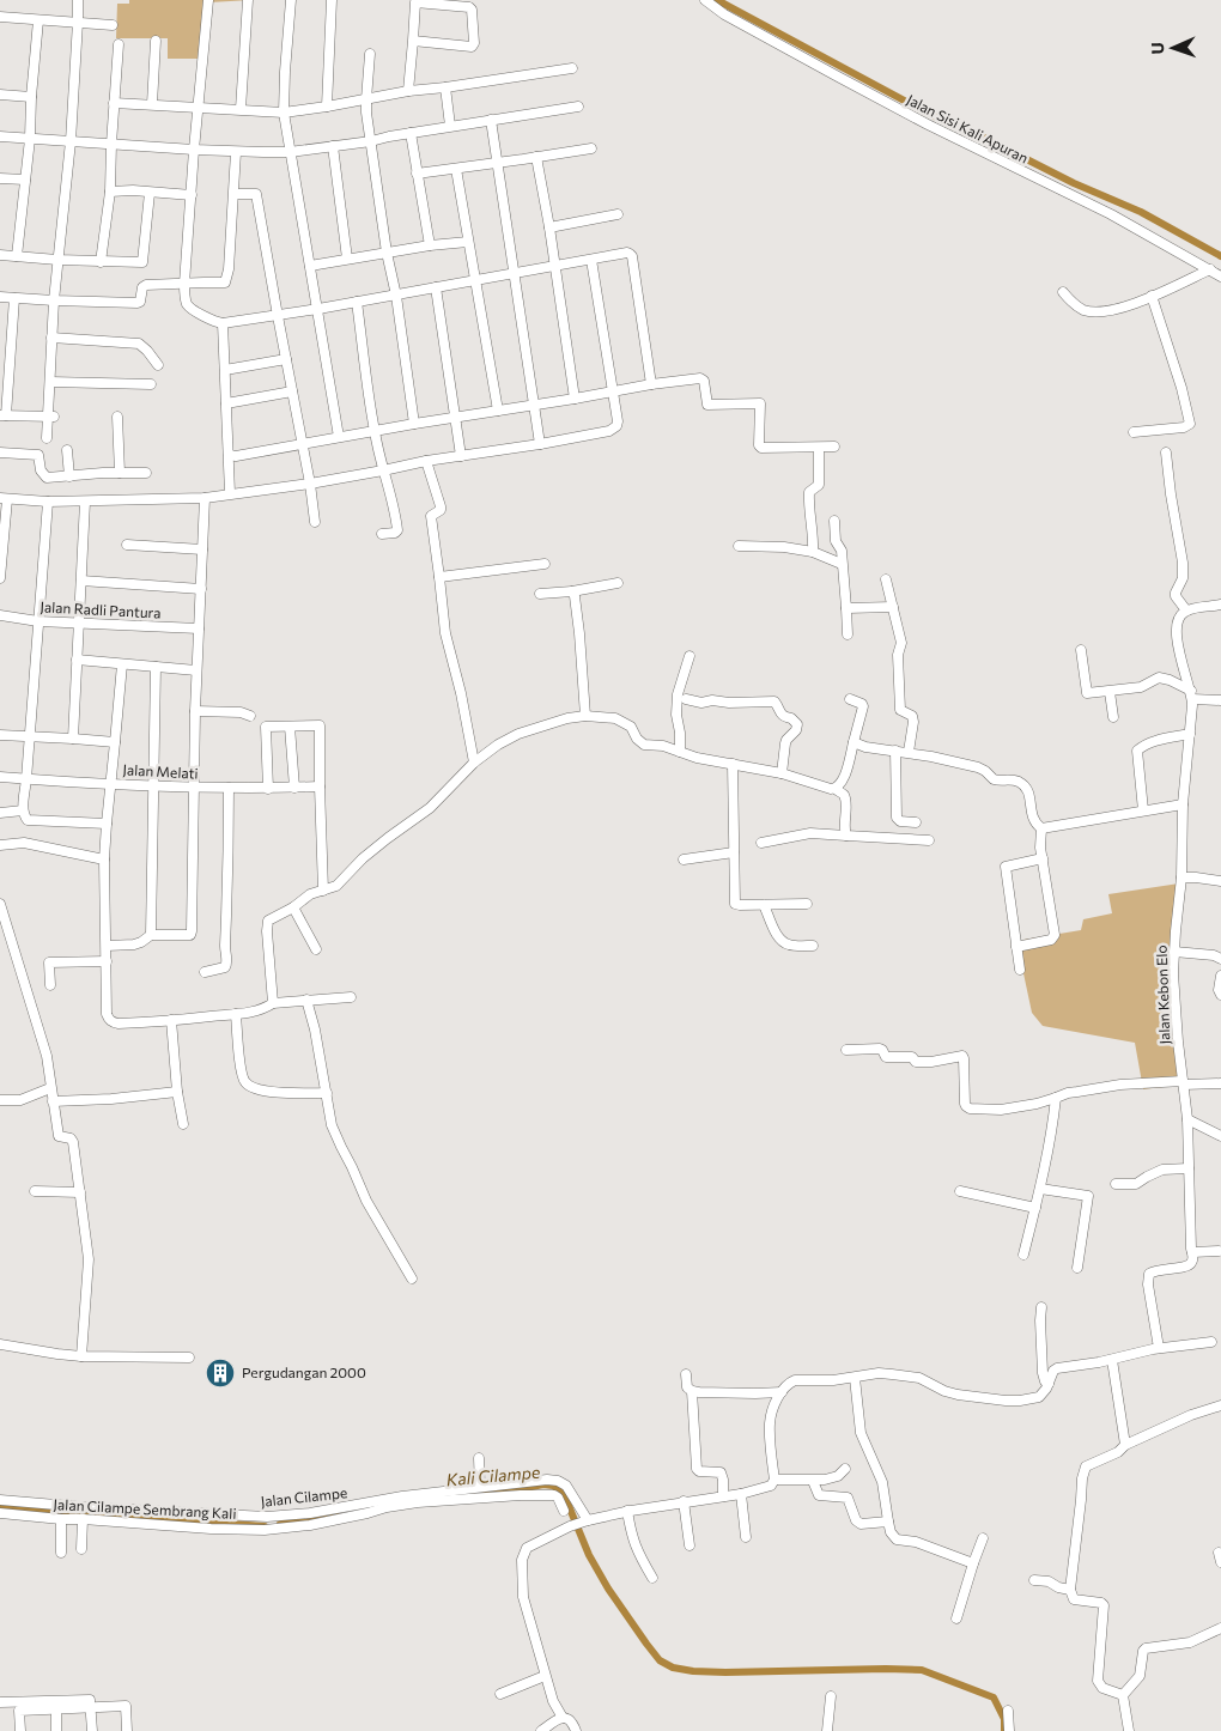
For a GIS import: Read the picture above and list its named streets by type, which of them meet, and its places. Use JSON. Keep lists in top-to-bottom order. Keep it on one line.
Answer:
{"streets":{"street":["Jalan Sisi Kali Apuran","Jalan Radli Pantura","Jalan Melati","Jalan Kebon Elo","Jalan Cilampe","Jalan Cilampe Sembrang Kali"]},"crossings":[["Jalan Cilampe","Jalan Cilampe Sembrang Kali"]],"water":["Kali Cilampe"],"places":{"building":["Pergudangan 2000"]},"north":"left"}
